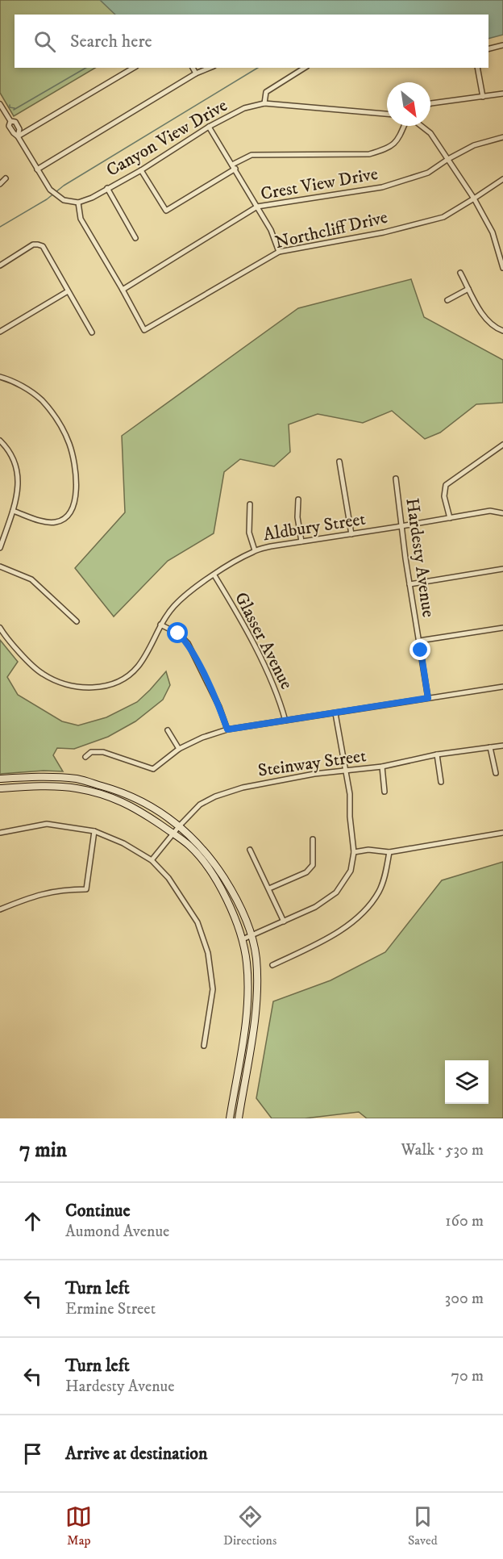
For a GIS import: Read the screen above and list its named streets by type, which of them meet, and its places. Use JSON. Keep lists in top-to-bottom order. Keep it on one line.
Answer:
{"streets":{"street":["Canyon View Drive","Crest View Drive","Northcliff Drive","Aldbury Street","Hardesty Avenue","Glasser Avenue","Steinway Street"]},"crossings":[["Crest View Drive","Northcliff Drive"],["Aldbury Street","Hardesty Avenue"],["Aldbury Street","Glasser Avenue"]],"north":"bottom right","page":{"search":"Search here","heading":["7 min","Walk · 530 m"],"list":[["Continue","Aumond Avenue","160 m"],["Turn left","Ermine Street","300 m"],["Turn left","Hardesty Avenue","70 m"],"Arrive at destination"],"nav":["Map","Directions","Saved"]}}
